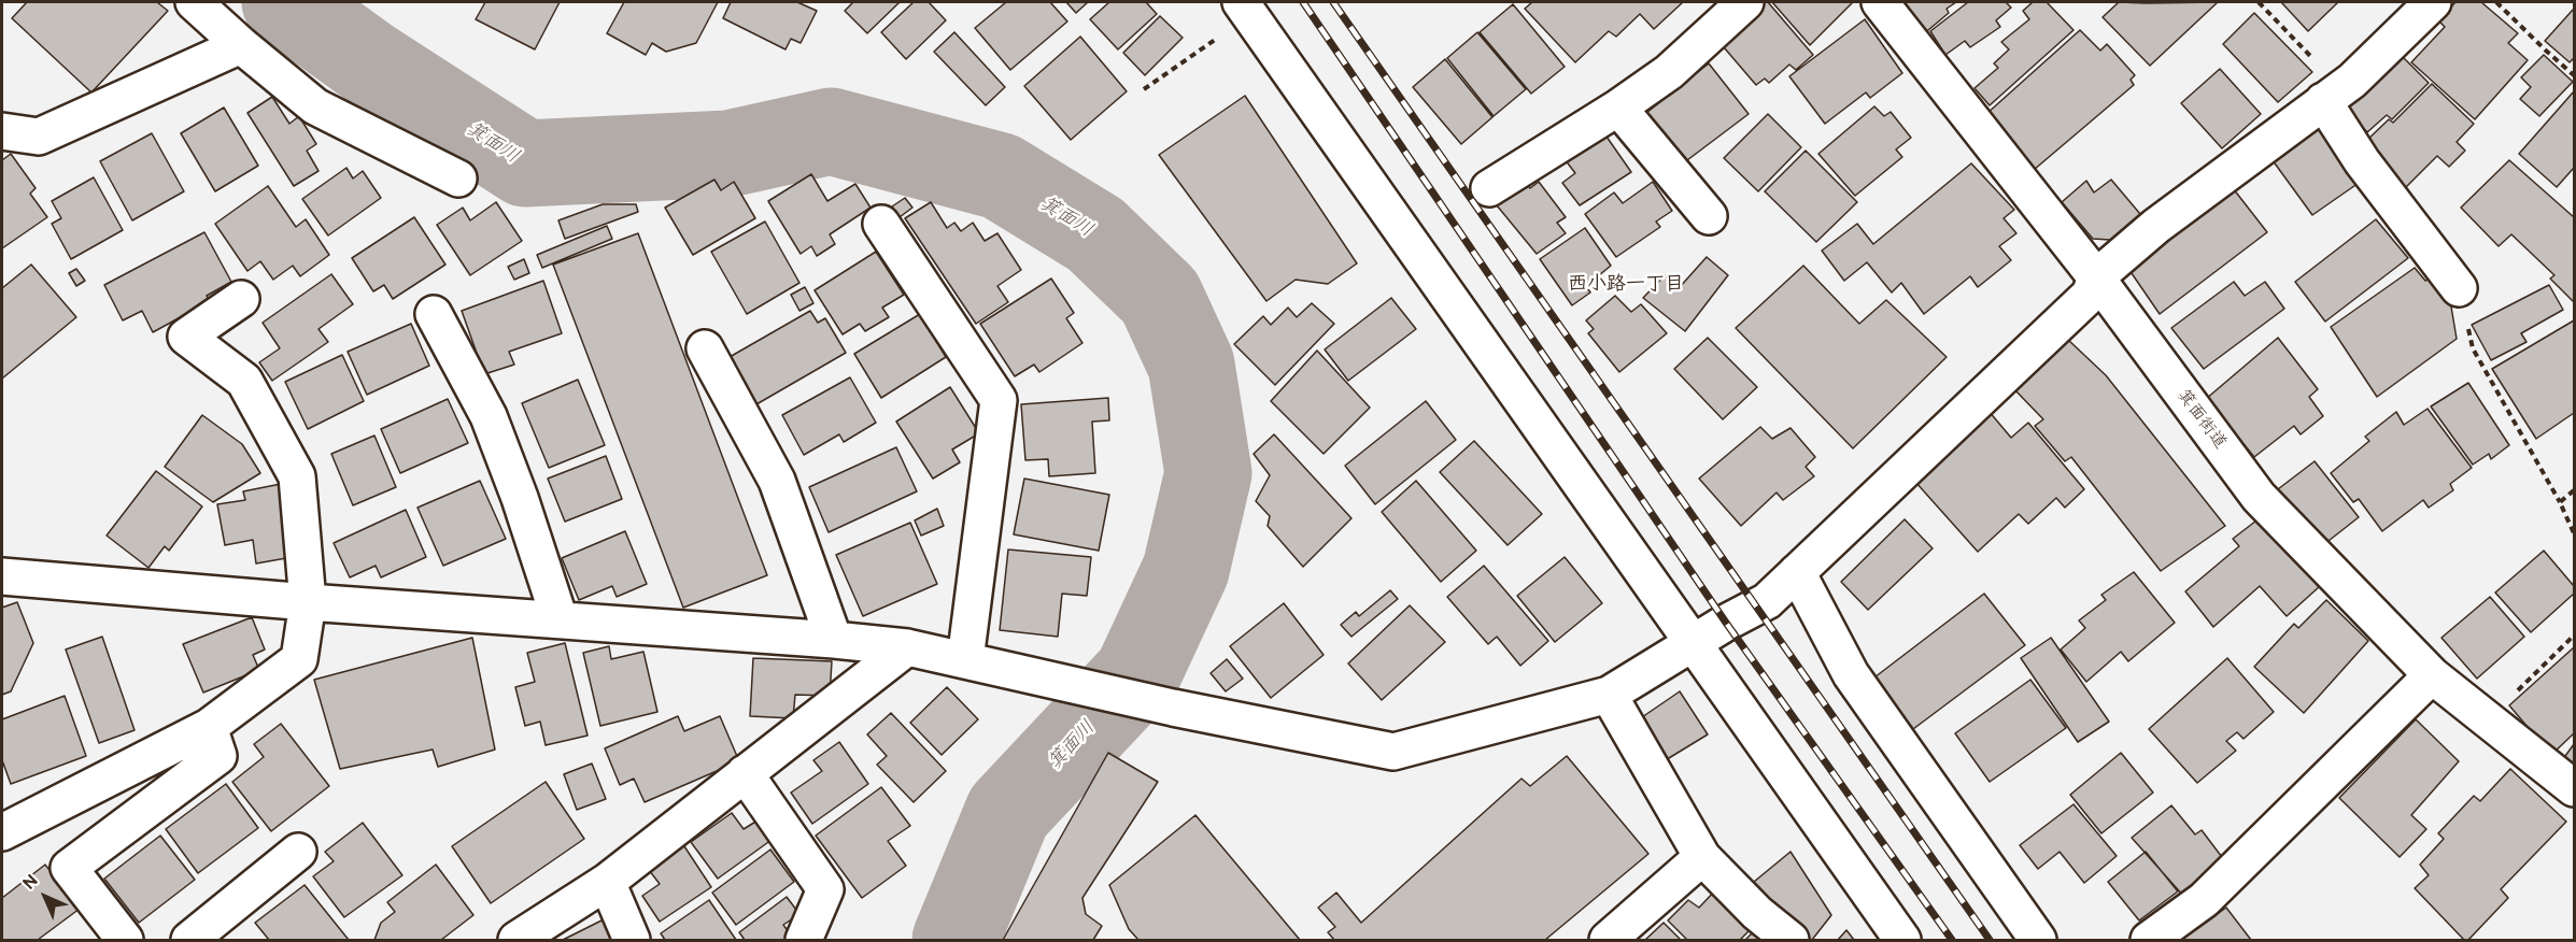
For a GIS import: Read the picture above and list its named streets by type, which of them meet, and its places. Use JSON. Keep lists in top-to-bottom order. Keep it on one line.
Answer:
{"streets":{"street":["箕面街道"]},"districts":["西小路一丁目"],"water":["箕面川"],"north":"top left"}
